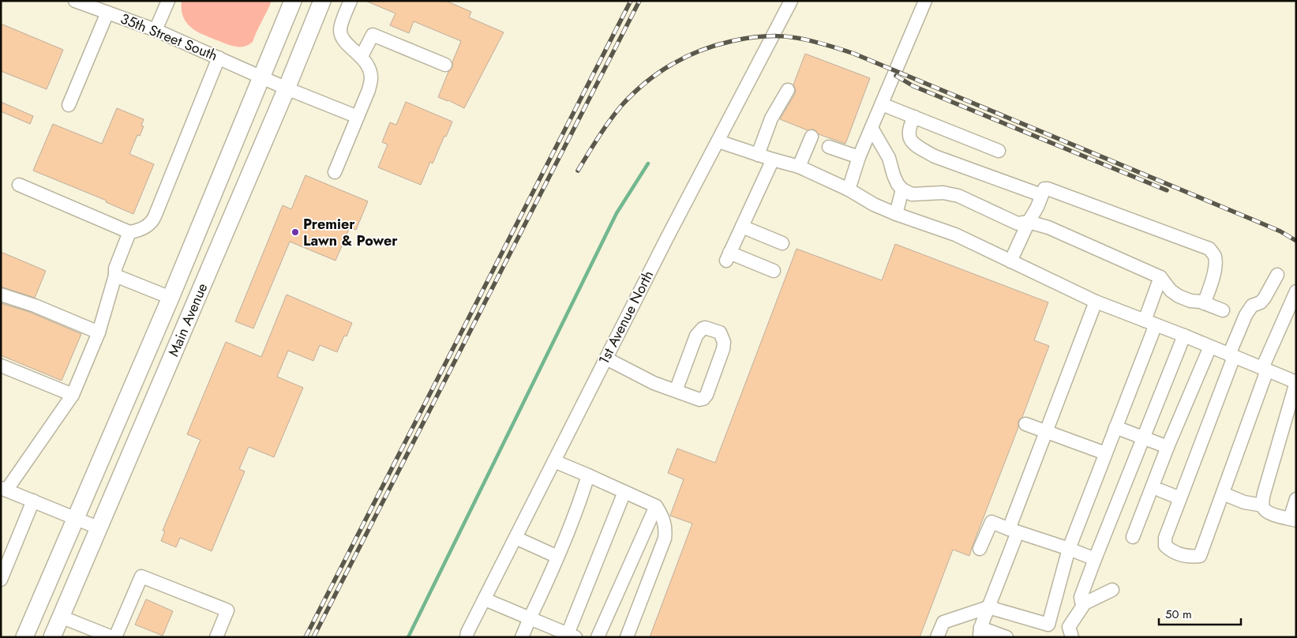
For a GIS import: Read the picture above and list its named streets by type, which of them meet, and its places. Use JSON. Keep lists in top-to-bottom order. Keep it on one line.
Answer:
{"streets":{"main road":["Main Avenue"],"street":["35th Street South","1st Avenue North"]},"crossings":[["35th Street South","Main Avenue"]],"places":["Premier Lawn & Power"],"scale_bar":"50 m"}
